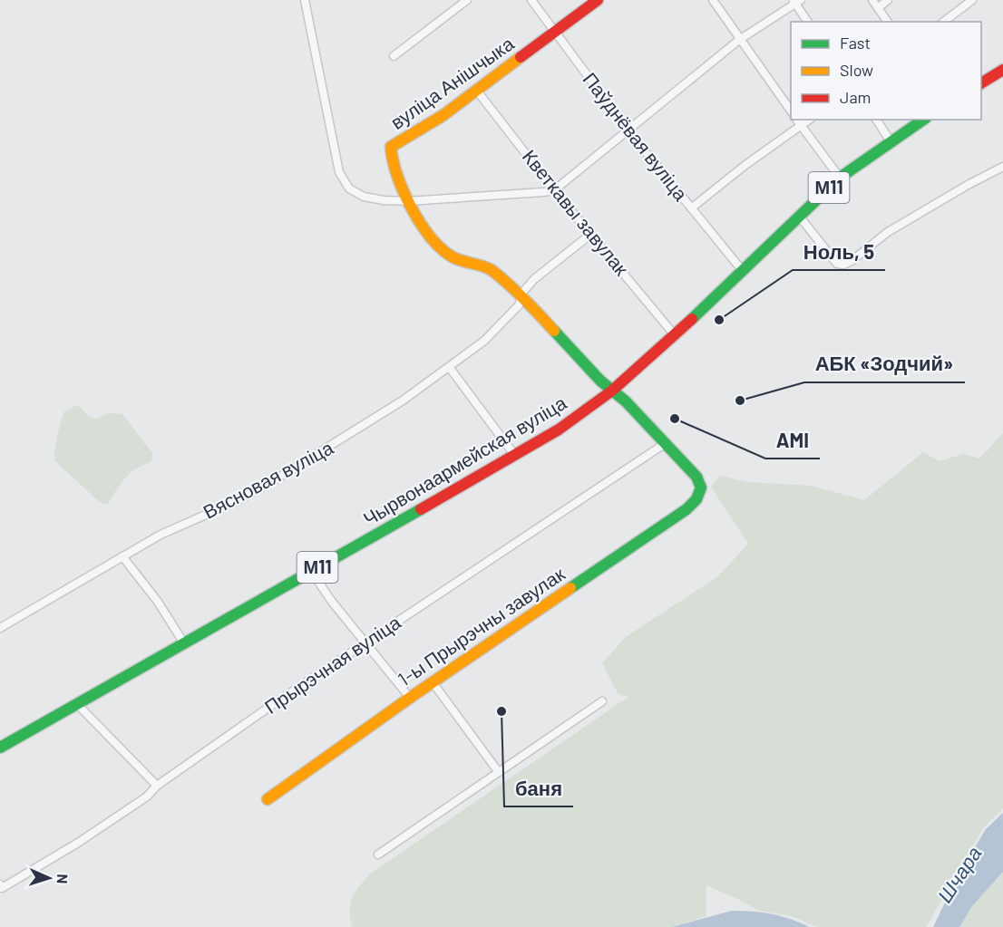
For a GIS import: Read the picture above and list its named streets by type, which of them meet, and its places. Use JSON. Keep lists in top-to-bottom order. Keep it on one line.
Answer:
{"streets":{"main road":["вуліца Анішчыка","М11","Чырвонаармейская вуліца","1-ы Прырэчны завулак"],"street":["Паўднёвая вуліца","Кветкавы завулак","Вясновая вуліца","Прырэчная вуліца"]},"crossings":[["вуліца Анішчыка","Паўднёвая вуліца"],["вуліца Анішчыка","Кветкавы завулак"],["вуліца Анішчыка","Чырвонаармейская вуліца"],["вуліца Анішчыка","Вясновая вуліца"],["вуліца Анішчыка","1-ы Прырэчны завулак"],["вуліца Анішчыка","Прырэчная вуліца"],["Паўднёвая вуліца","Чырвонаармейская вуліца"],["Кветкавы завулак","Чырвонаармейская вуліца"],["Кветкавы завулак","Вясновая вуліца"]],"water":["Шчара"],"places":["Ноль, 5","АБК «Зодчий»","AMI","баня"],"legend":["Fast","Slow","Jam"],"north":"right"}
